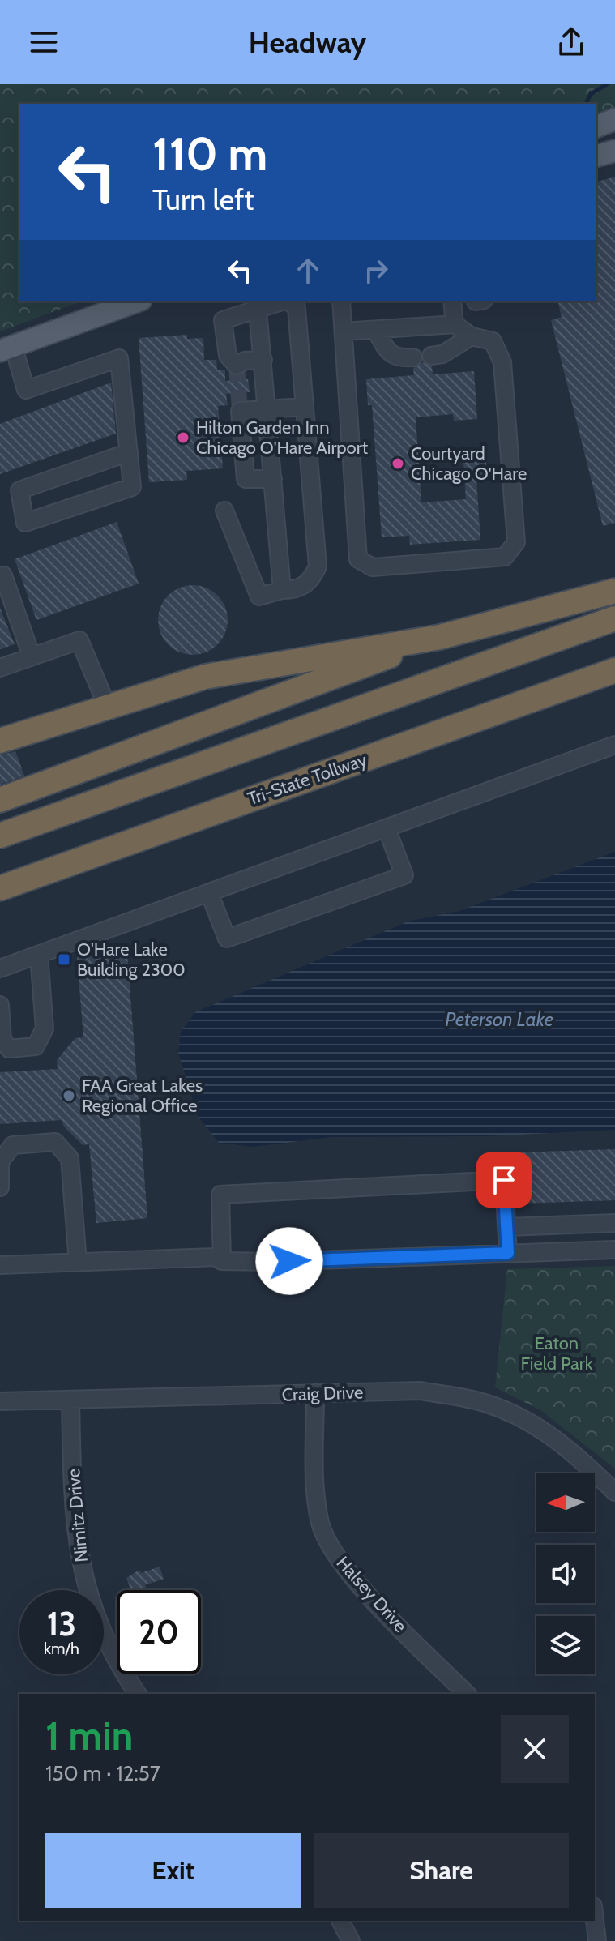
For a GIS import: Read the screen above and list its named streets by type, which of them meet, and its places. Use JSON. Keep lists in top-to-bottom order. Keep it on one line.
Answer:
{"streets":{"highway":["Tri-State Tollway"],"street":["Craig Drive","Nimitz Drive","Halsey Drive"]},"crossings":[["Craig Drive","Nimitz Drive"],["Craig Drive","Halsey Drive"]],"water":["Peterson Lake"],"parks":["Eaton Field Park"],"places":{"other":["Hilton Garden Inn Chicago O'Hare Airport","Courtyard Chicago O'Hare","FAA Great Lakes Regional Office"],"transit":["O'Hare Lake Building 2300"]},"north":"left","page":{"header":"Headway","turn":["110 m","Turn left"],"speed":"13 km/h","limit":"20","heading":["1 min","150 m · 12:57"],"buttons":["Exit","Share"]}}
